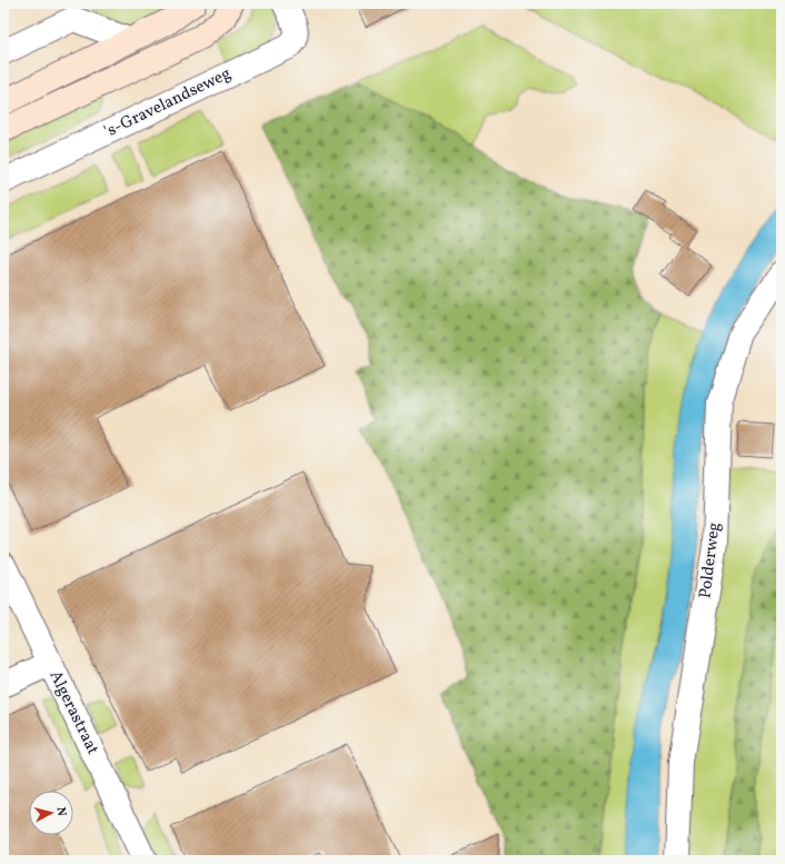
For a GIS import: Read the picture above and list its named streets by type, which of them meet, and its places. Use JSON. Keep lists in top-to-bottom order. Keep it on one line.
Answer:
{"streets":{"street":["'s-Gravelandseweg","Polderweg","Algerastraat"]},"north":"right"}
